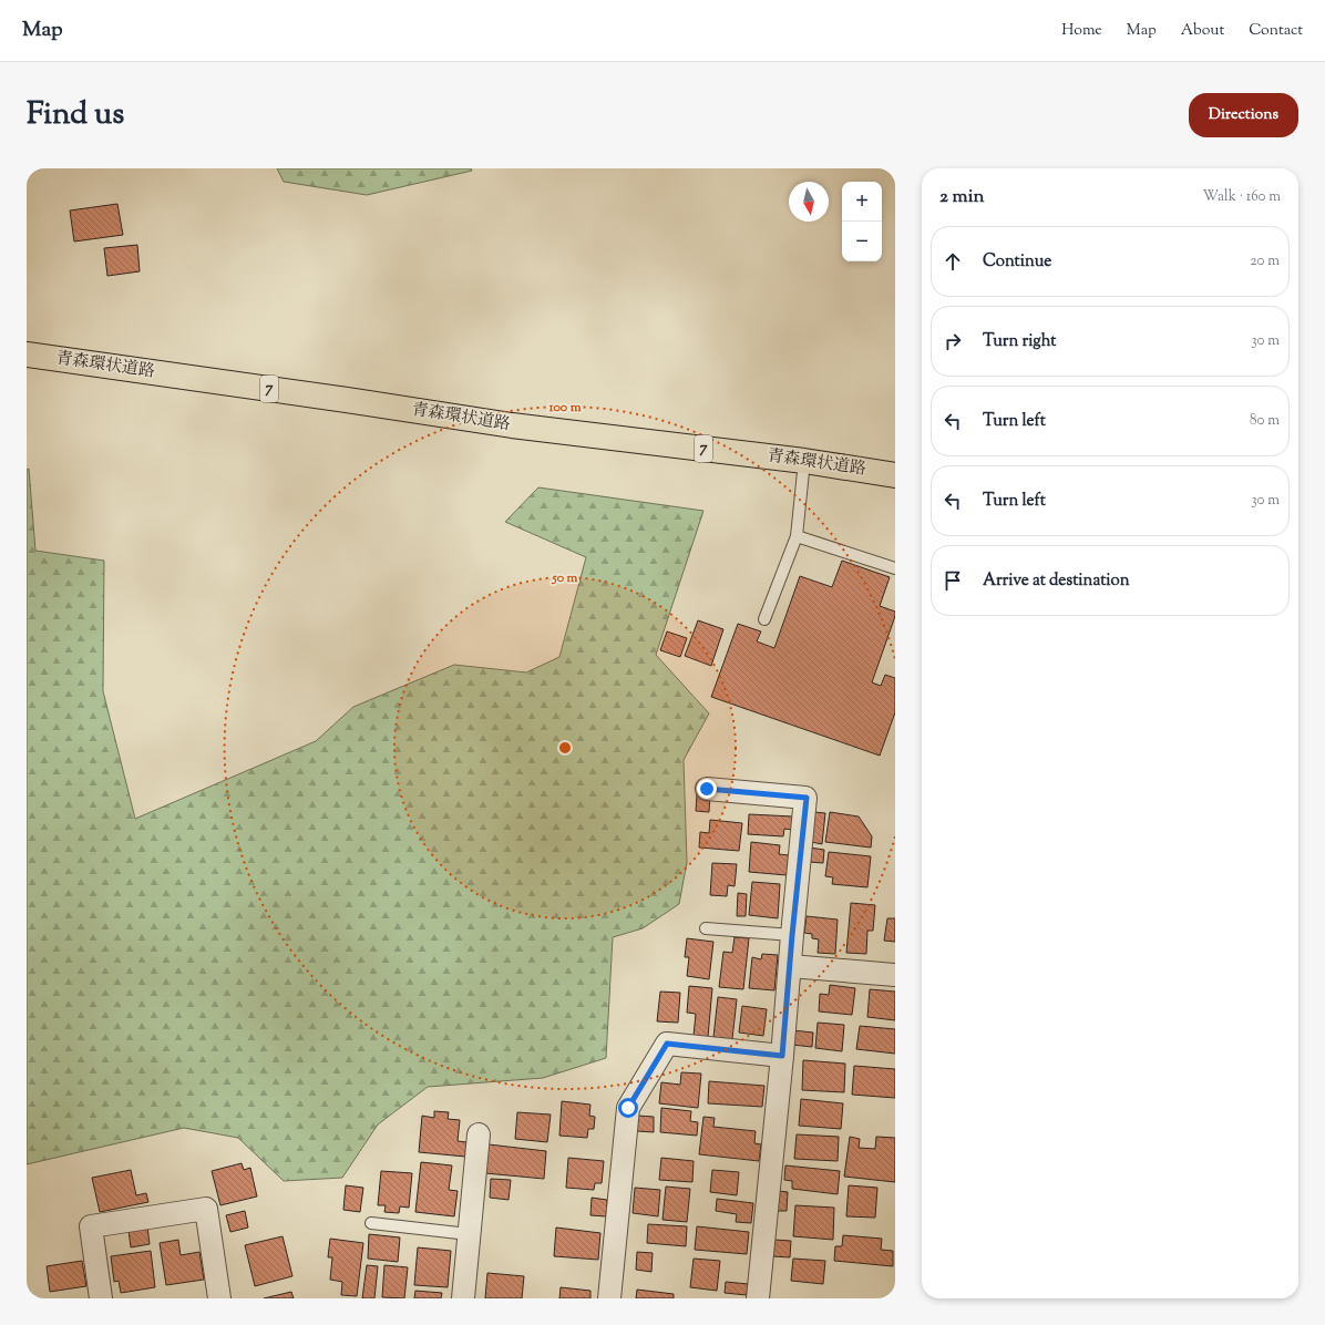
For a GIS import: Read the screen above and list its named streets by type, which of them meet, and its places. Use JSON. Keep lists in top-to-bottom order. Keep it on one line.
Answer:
{"streets":{"highway":["青森環状道路","7"]},"north":"bottom","page":{"header":"Map","nav":["Home","Map","About","Contact"],"title":"Find us","buttons":"Directions","heading":["2 min","Walk · 160 m"],"map_buttons":["+","−"],"list":[["Continue","20 m"],["Turn right","30 m"],["Turn left","80 m"],["Turn left","30 m"],"Arrive at destination"]},"rings":["100 m","50 m"]}
